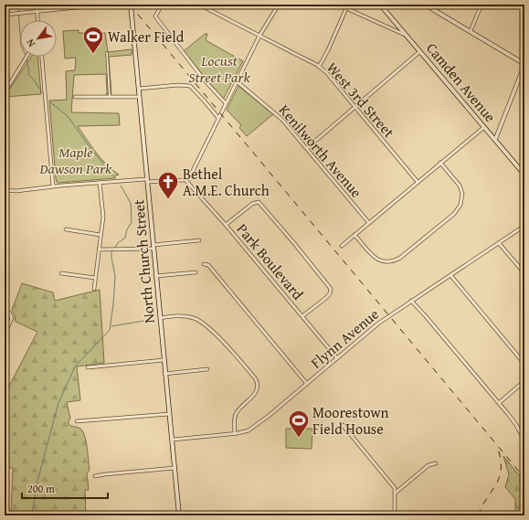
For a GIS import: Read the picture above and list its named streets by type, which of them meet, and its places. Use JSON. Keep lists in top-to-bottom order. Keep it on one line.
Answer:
{"streets":{"main road":["Camden Avenue","North Church Street"],"street":["West 3rd Street","Kenilworth Avenue","Park Boulevard","Flynn Avenue"]},"crossings":[["North Church Street","Flynn Avenue"],["Park Boulevard","Flynn Avenue"]],"parks":["Locust Street Park","Maple Dawson Park"],"places":{"sports":["Walker Field","Moorestown Field House"],"church":["Bethel A.M.E. Church"]},"scale_bar":"200 m","north":"bottom left"}
